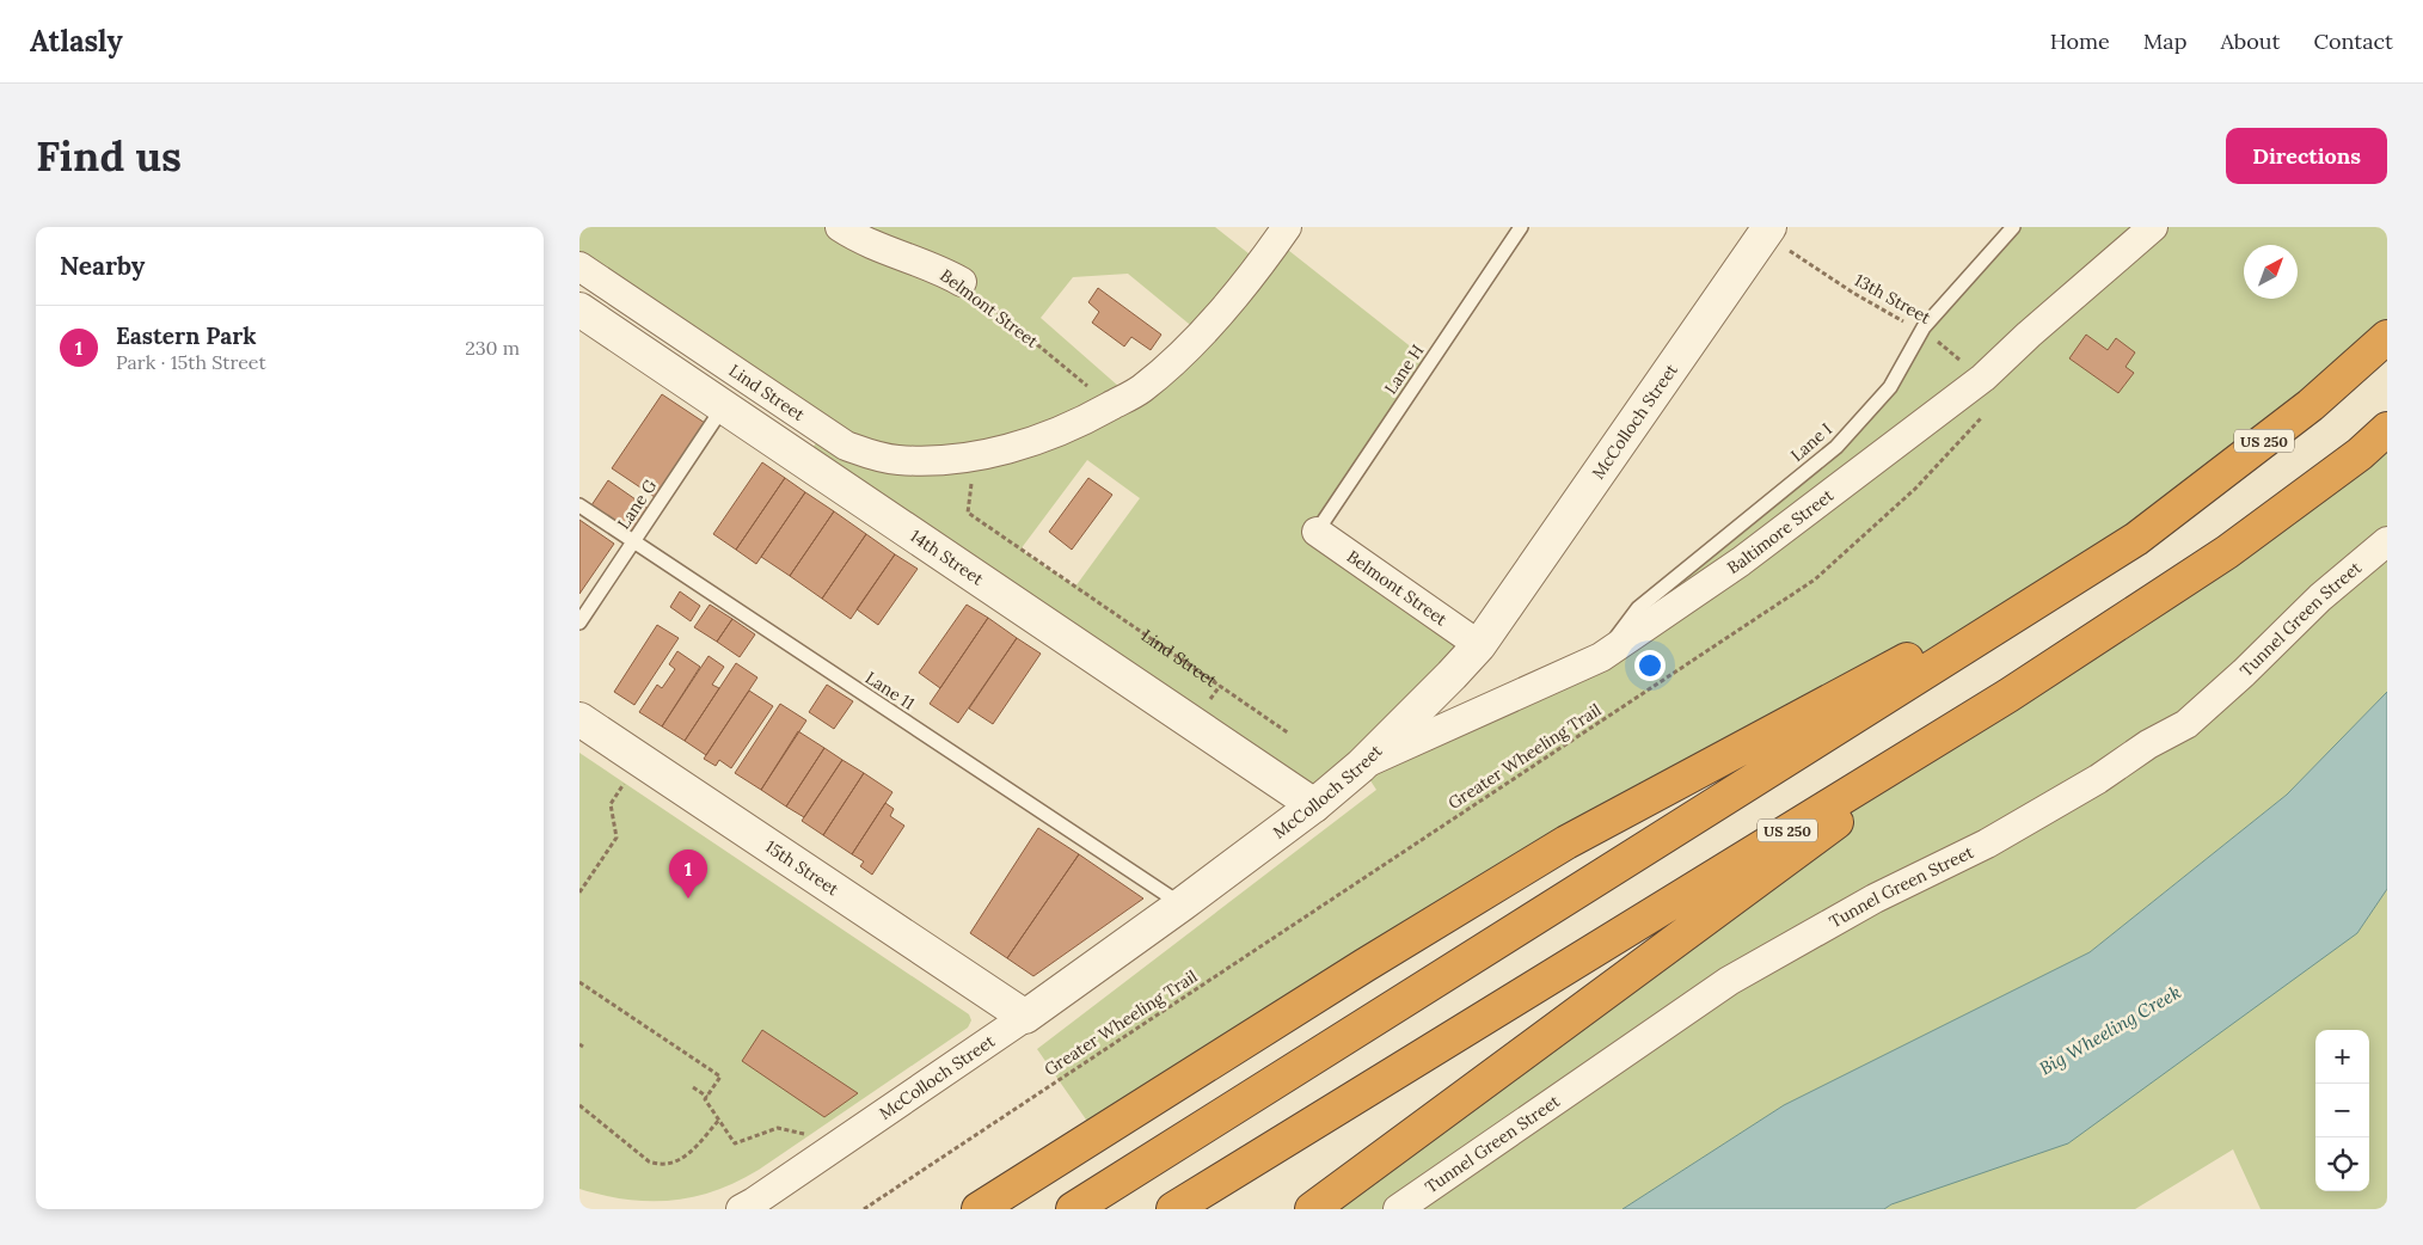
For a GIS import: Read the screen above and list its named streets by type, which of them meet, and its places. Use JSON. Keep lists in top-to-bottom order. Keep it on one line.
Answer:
{"streets":{"highway":["US 250"],"street":["Belmont Street","Lind Street","McColloch Street","Baltimore Street","14th Street","Tunnel Green Street","15th Street"],"lane":["Lane H","Lane I","Lane G","Lane 11"],"path":["13th Street","Greater Wheeling Trail"]},"crossings":[["13th Street","McColloch Street"],["13th Street","Lane I"],["13th Street","Baltimore Street"],["Belmont Street","Lane H"],["Belmont Street","McColloch Street"],["McColloch Street","Baltimore Street"],["McColloch Street","14th Street"],["McColloch Street","Lane 11"],["McColloch Street","15th Street"],["Lane I","Baltimore Street"],["Lane G","14th Street"],["Lane G","Lane 11"]],"water":["Big Wheeling Creek"],"north":"top right","page":{"header":"Atlasly","nav":["Home","Map","About","Contact"],"buttons":"Directions","title":"Find us","heading":"Nearby","list":[{"mark":"1","name":"Eastern Park","note":"Park · 15th Street","value":"230 m"}],"pins":"1","map_buttons":["+","−"]}}
